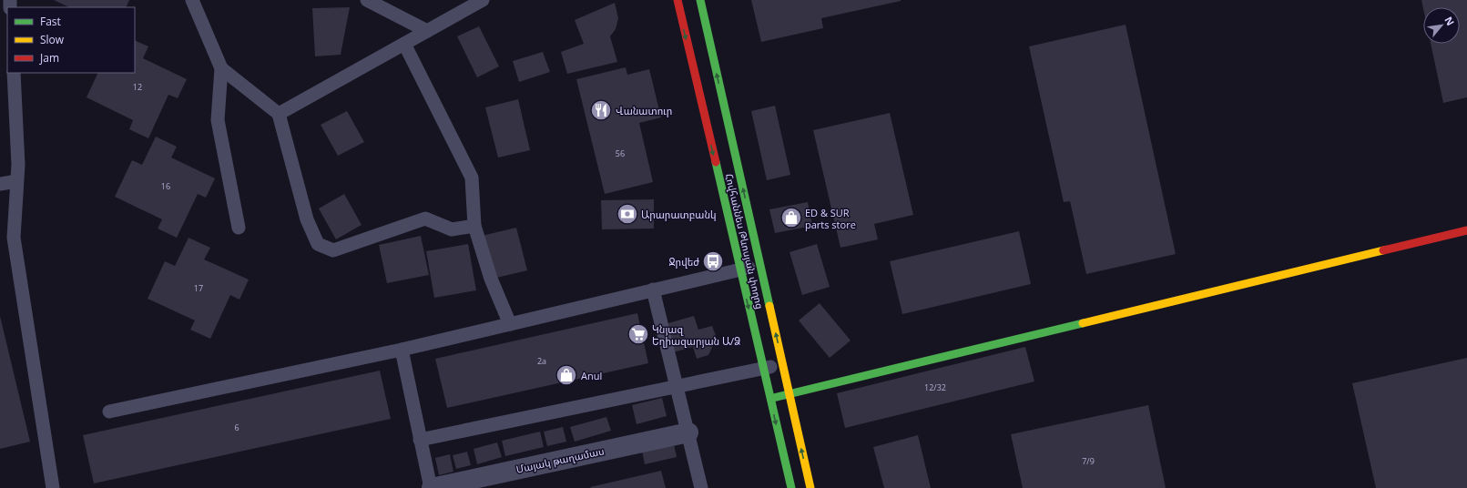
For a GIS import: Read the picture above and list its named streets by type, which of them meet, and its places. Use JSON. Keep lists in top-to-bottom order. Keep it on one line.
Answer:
{"streets":{"main road":["Հովհաննես Թևոսյան փողոց"],"street":["Մայակ թաղամաս"]},"places":{"restaurant":["Վանատուր"],"bank":["Արարատբանկ"],"shop":["ED & SUR parts store","Anul"],"bus stop":["Ջրվեժ"],"supermarket":["Կնյազ Եղիազարյան Ա/Ձ"]},"house_numbers":["12","56","16","17","2a","12/32","6","7/9"],"legend":["Fast","Slow","Jam"],"north":"top right"}
